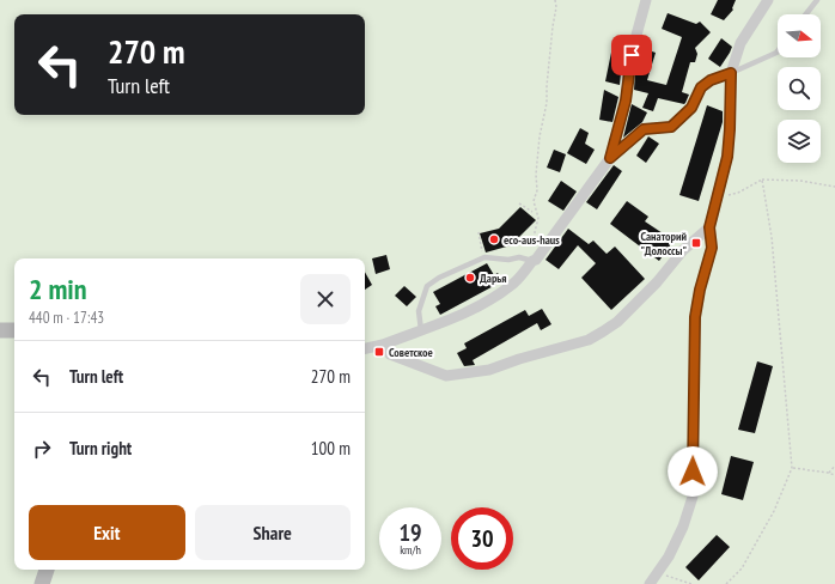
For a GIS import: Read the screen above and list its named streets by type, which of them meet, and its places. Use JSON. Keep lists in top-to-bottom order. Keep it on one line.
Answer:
{"places":{"other":["eco-aus-haus","Дарья"],"transit":["Санаторий \"Долоссы\"","Советское"]},"north":"right","page":{"turn":["270 m","Turn left"],"heading":["2 min","440 m · 17:43"],"list":[{"name":"Turn left","value":"270 m"},{"name":"Turn right","value":"100 m"}],"buttons":["Exit","Share"],"speed":"19 km/h","limit":"30"}}
